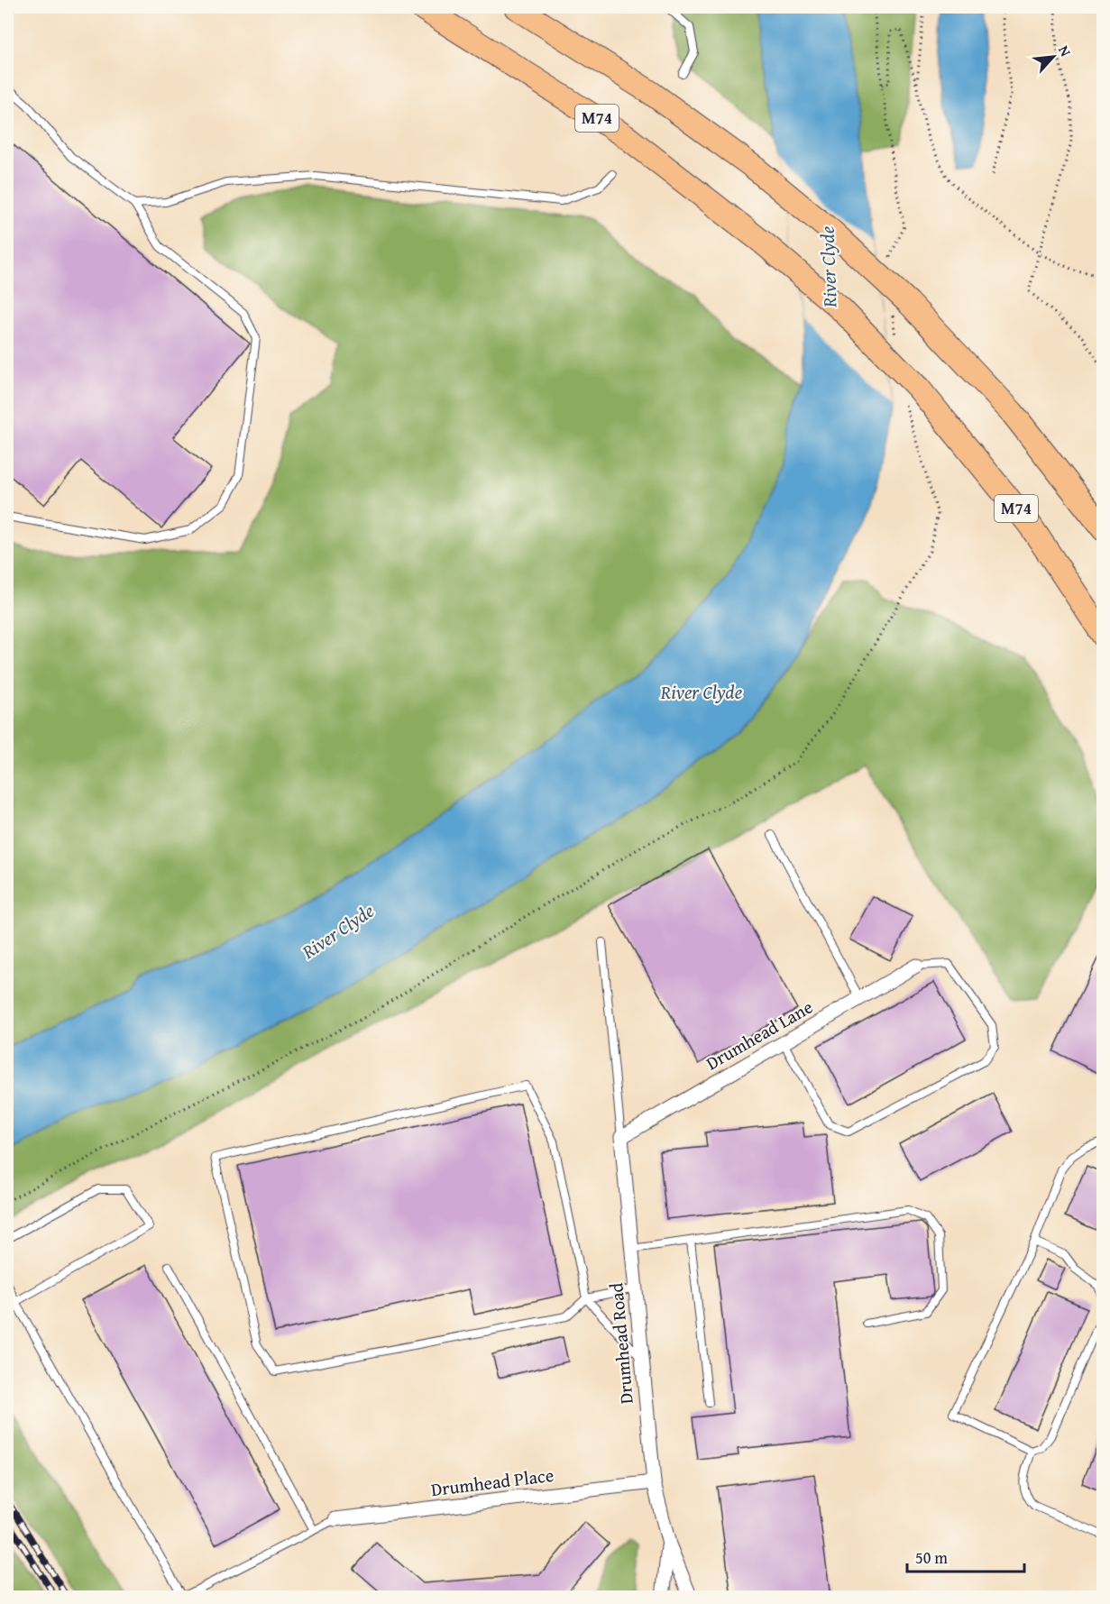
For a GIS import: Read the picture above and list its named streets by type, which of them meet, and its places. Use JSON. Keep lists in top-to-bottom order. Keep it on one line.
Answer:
{"streets":{"highway":["M74"],"street":["Drumhead Lane","Drumhead Road","Drumhead Place"]},"crossings":[["Drumhead Lane","Drumhead Road"],["Drumhead Road","Drumhead Place"]],"water":["River Clyde"],"scale_bar":"50 m","north":"top right"}
